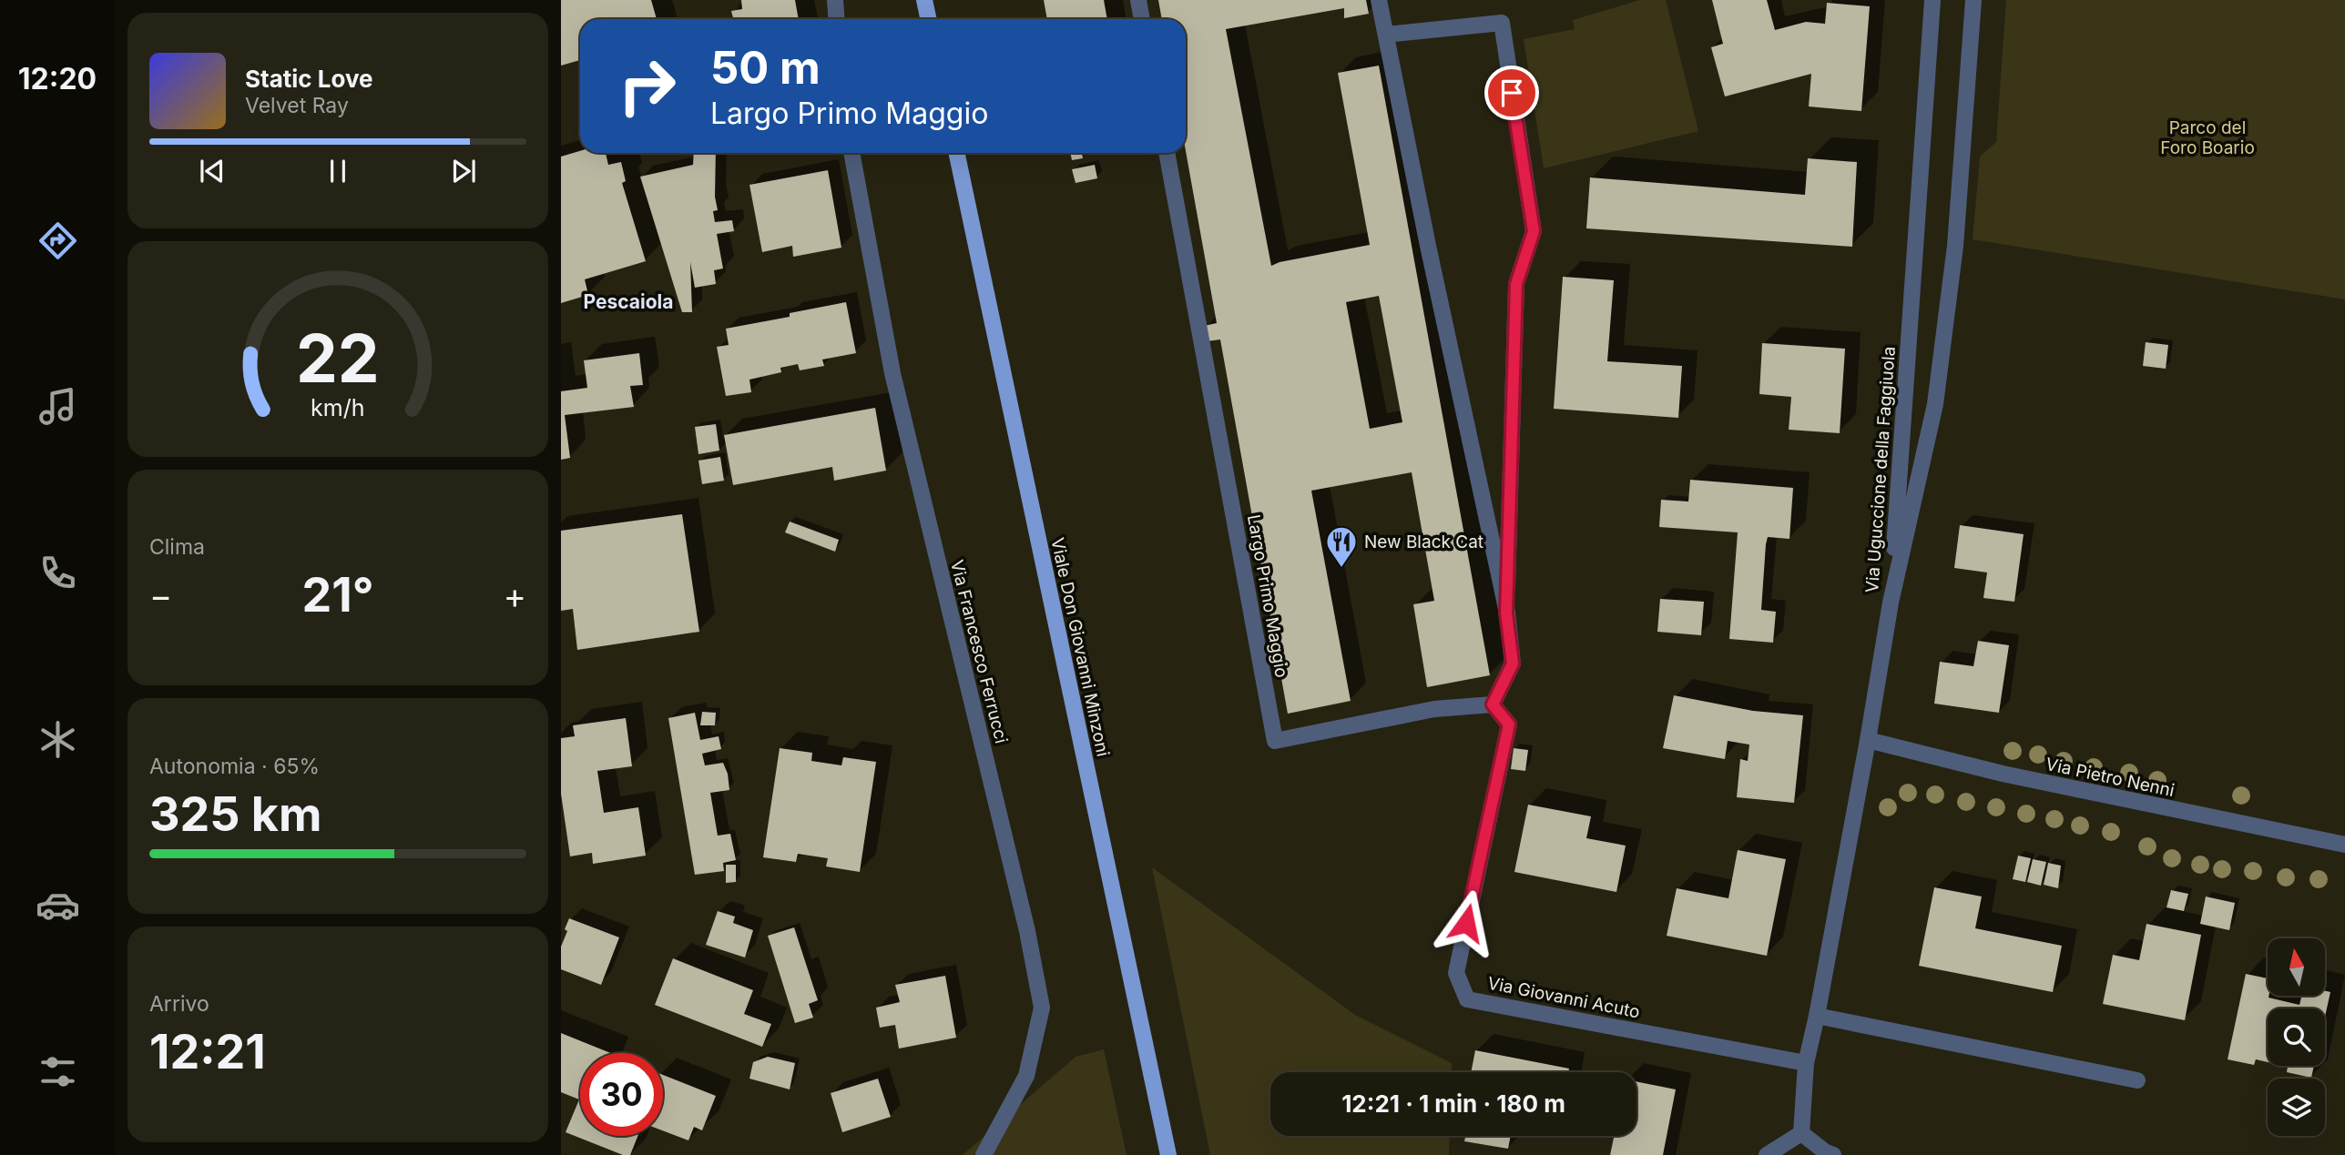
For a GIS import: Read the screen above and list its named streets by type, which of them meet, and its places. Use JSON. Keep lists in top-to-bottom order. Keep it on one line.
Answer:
{"streets":{"main road":["Viale Don Giovanni Minzoni"],"street":["Via Uguccione della Faggiuola","Largo Primo Maggio","Via Francesco Ferrucci","Via Pietro Nenni","Via Giovanni Acuto"]},"crossings":[["Via Uguccione della Faggiuola","Via Pietro Nenni"],["Largo Primo Maggio","Via Giovanni Acuto"]],"districts":["Pescaiola"],"parks":["Parco del Foro Boario"],"places":{"restaurant":["New Black Cat"]},"north":"top","page":{"tabs":"12:20","turn":["50 m","Largo Primo Maggio"],"song":["Static Love","Velvet Ray"],"tile":["Clima",["Autonomia · 65%","325 km"],["Arrivo","12:21"]],"heat":["−","21°","+"],"limit":"30","trip":"12:21 · 1 min · 180 m","gauge":["22","km/h"]}}
